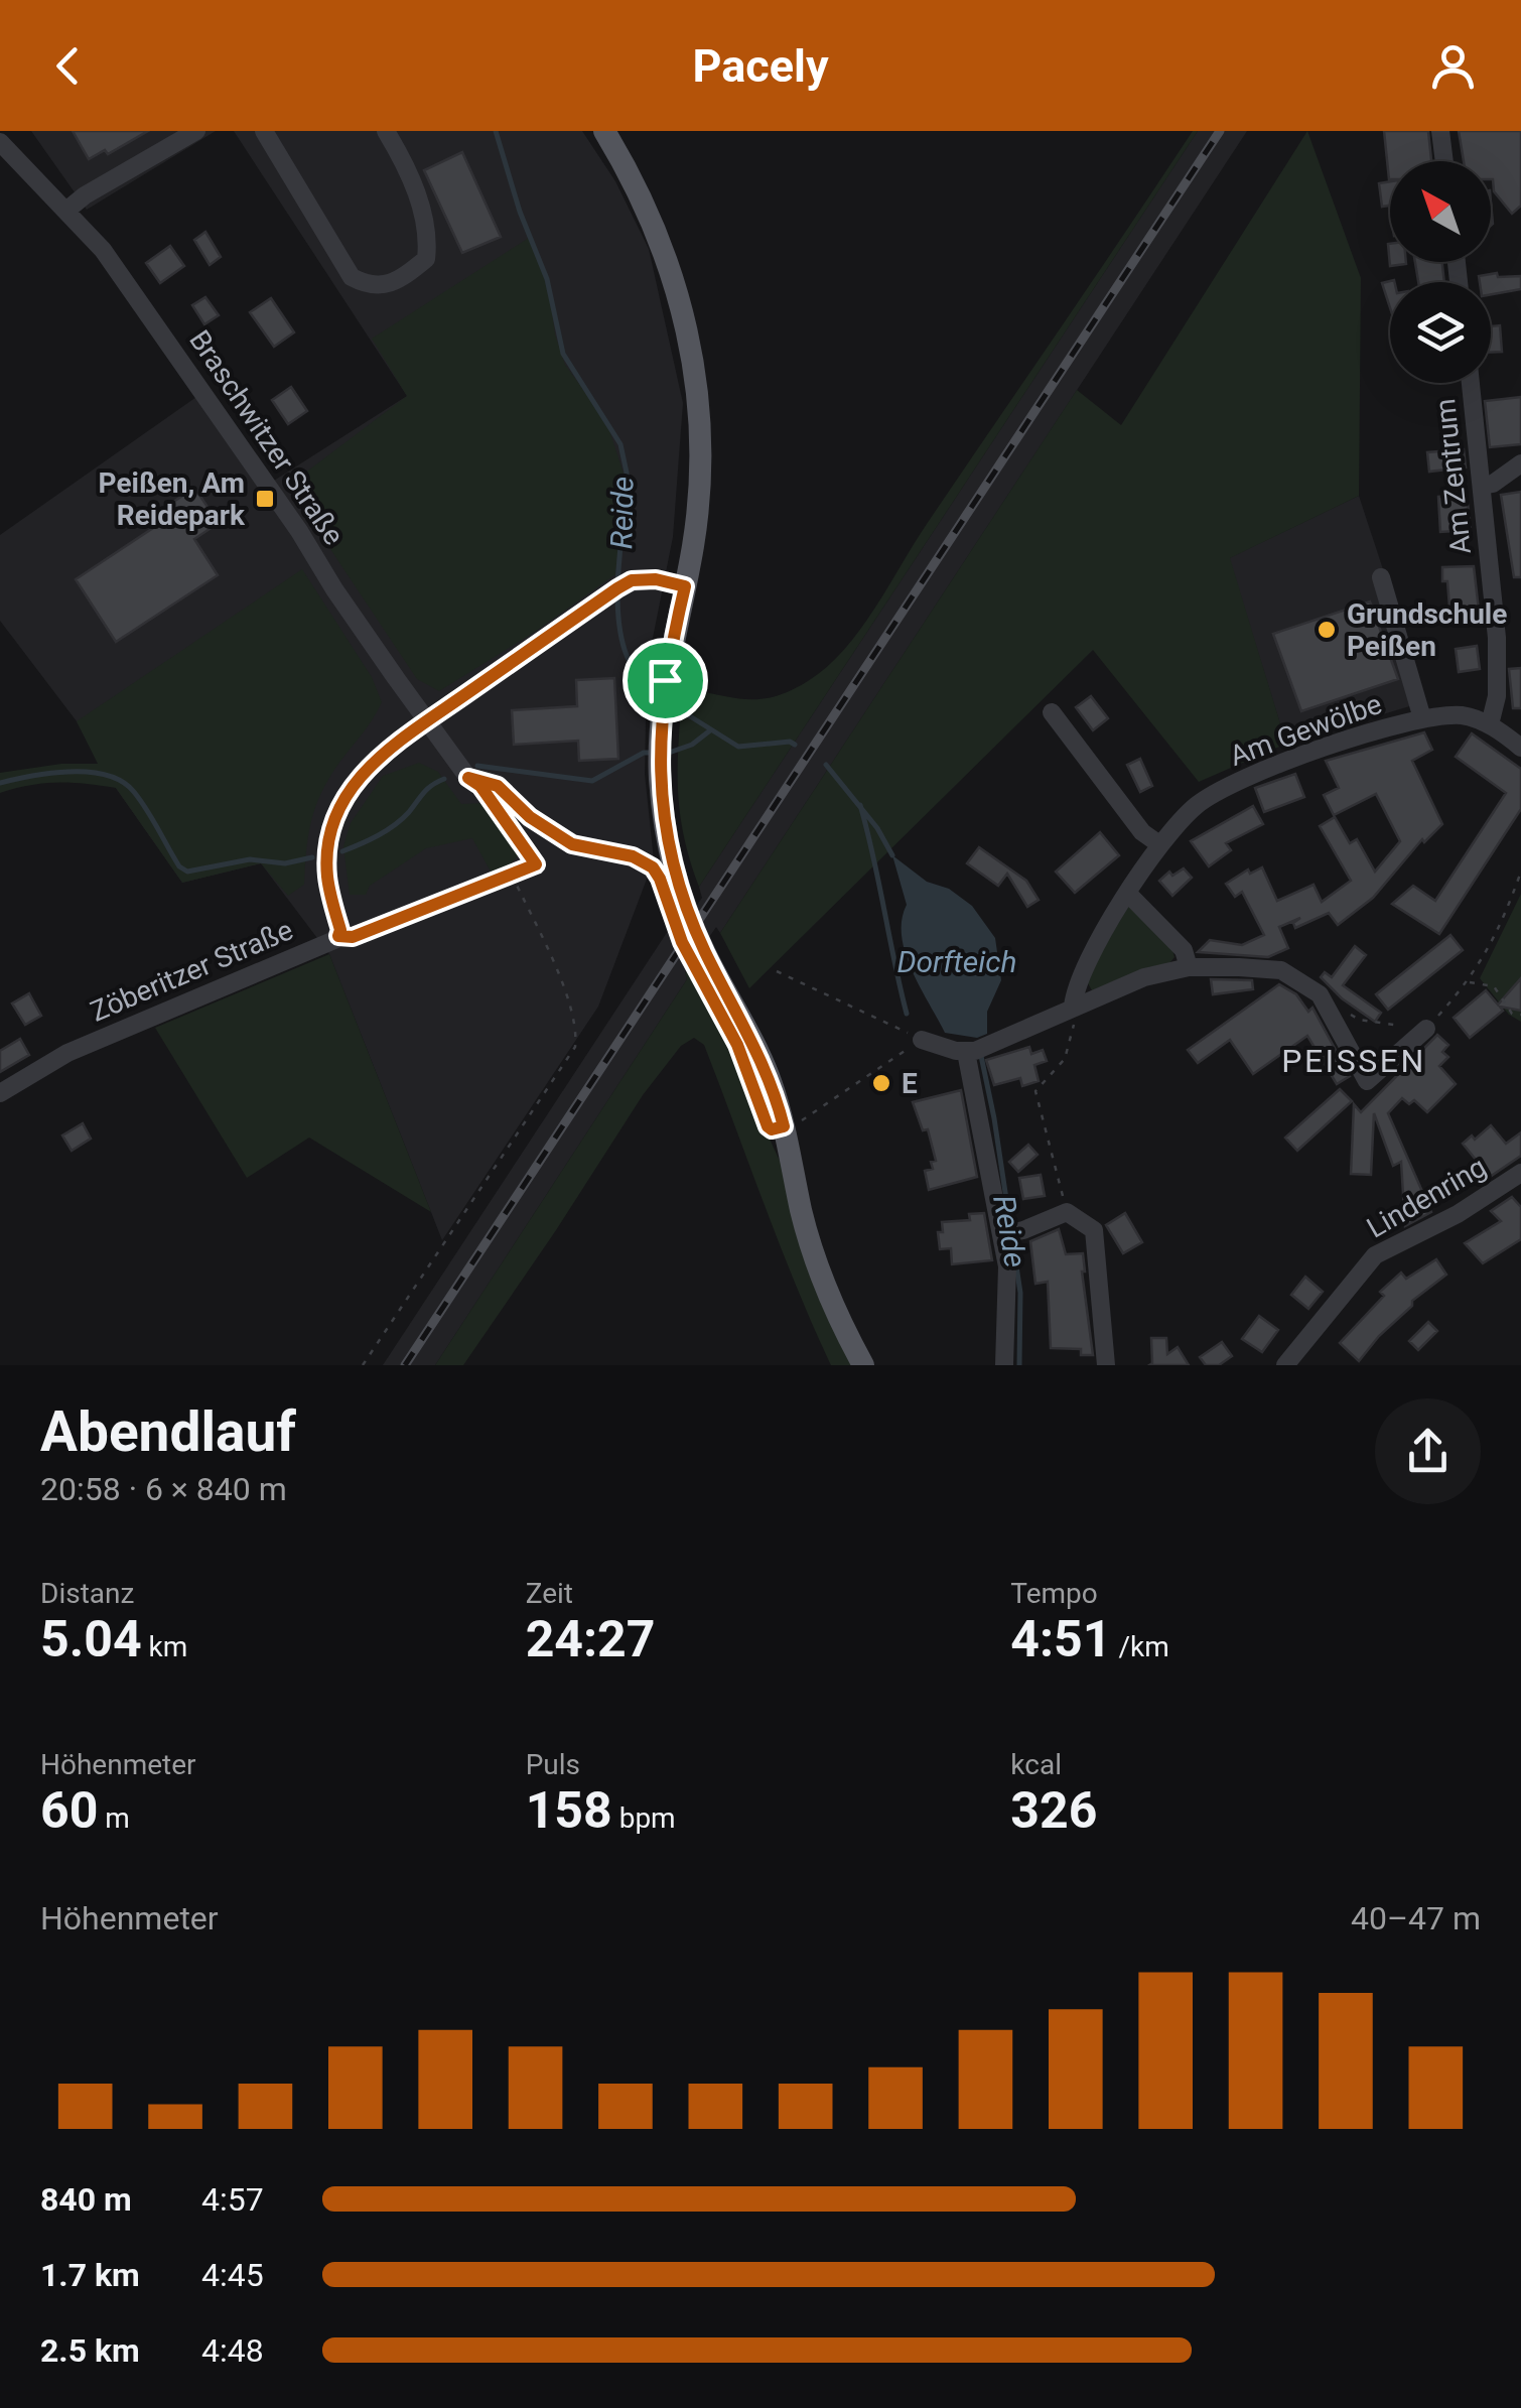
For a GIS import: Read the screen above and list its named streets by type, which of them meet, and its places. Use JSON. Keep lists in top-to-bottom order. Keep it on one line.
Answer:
{"streets":{"street":["Braschwitzer Straße","Am Zentrum","Am Gewölbe","Zöberitzer Straße","Lindenring"]},"crossings":[["Braschwitzer Straße","Zöberitzer Straße"],["Am Zentrum","Am Gewölbe"]],"districts":["PEISSEN"],"water":["Reide","Dorfteich"],"places":{"transit":["Peißen, Am Reidepark"],"other":["Grundschule Peißen","E"]},"north":"top left","page":{"header":"Pacely","heading":["Abendlauf","20:58 · 6 × 840 m"],"stats":[["Distanz","5.04 km"],["Zeit","24:27"],["Tempo","4:51 /km"],["Höhenmeter","60 m"],["Puls","158 bpm"],["kcal","326"]],"chart":["Höhenmeter","40–47 m"],"list":[{"name":"840 m","note":"4:57"},{"name":"1.7 km","note":"4:45"},{"name":"2.5 km","note":"4:48"}]}}
